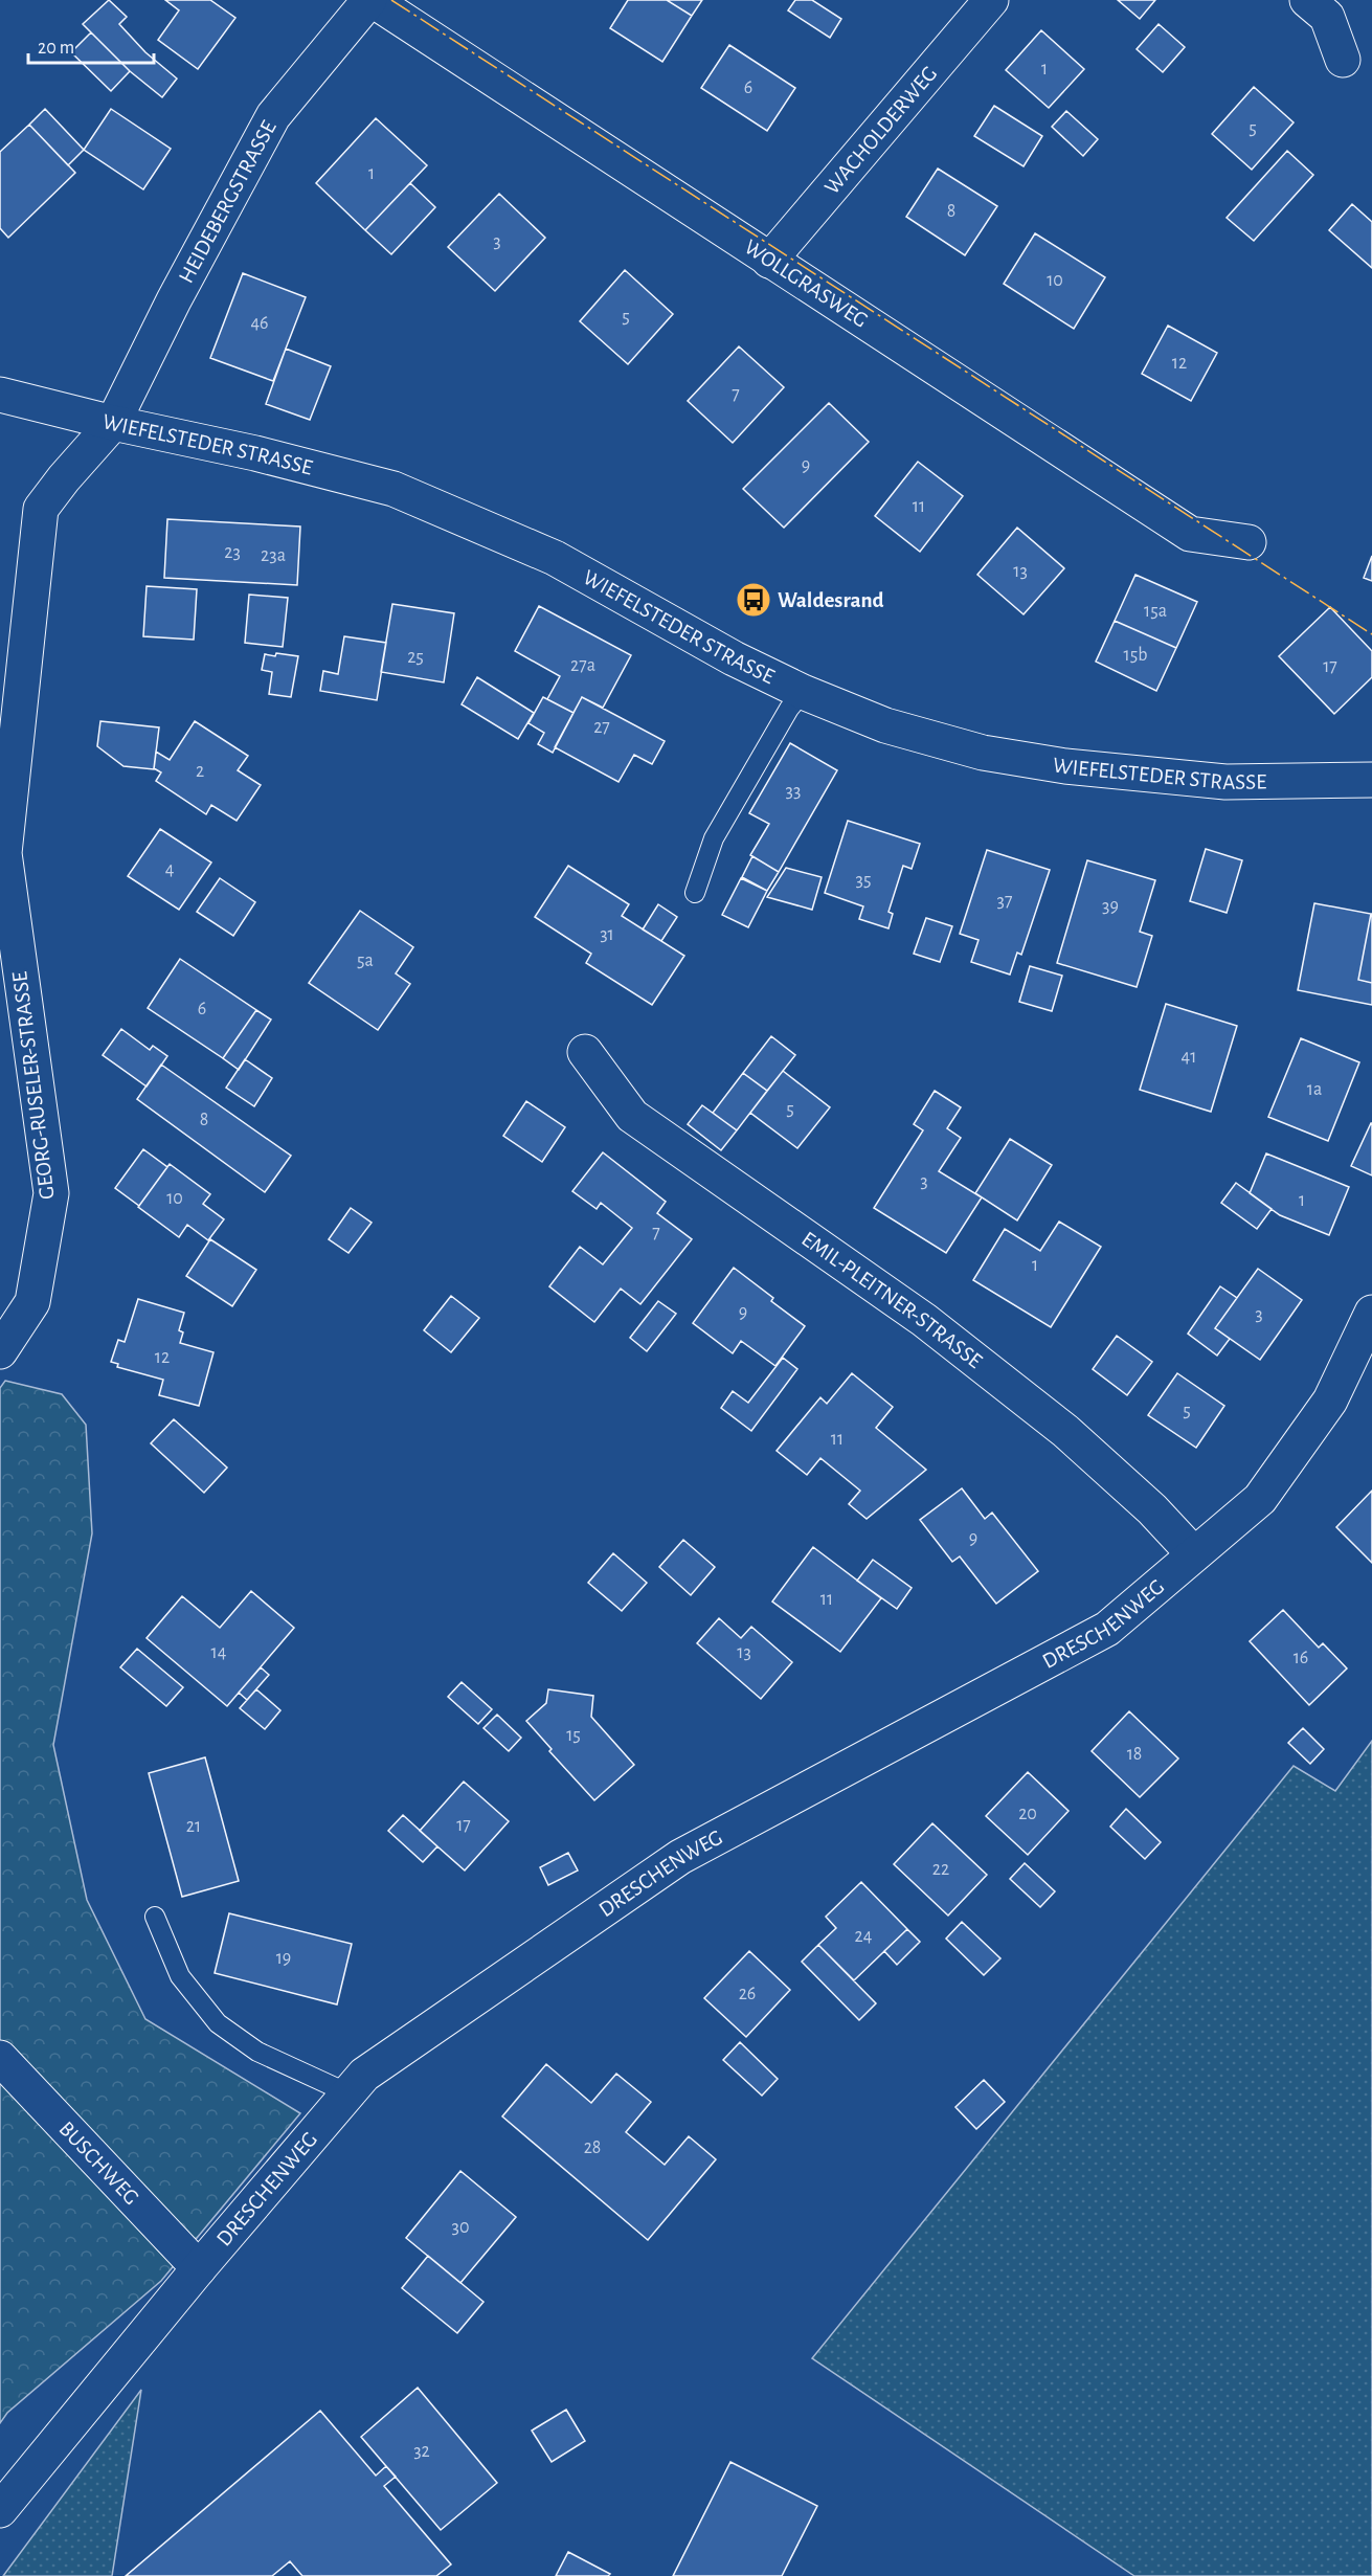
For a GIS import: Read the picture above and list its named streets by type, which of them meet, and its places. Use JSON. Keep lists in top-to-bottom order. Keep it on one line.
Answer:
{"streets":{"street":["WACHOLDERWEG","HEIDEBERGSTRASSE","WOLLGRASWEG","WIEFELSTEDER STRASSE","GEORG-RUSELER-STRASSE","EMIL-PLEITNER-STRASSE","DRESCHENWEG","BUSCHWEG"]},"crossings":[["WACHOLDERWEG","WOLLGRASWEG"],["HEIDEBERGSTRASSE","WOLLGRASWEG"],["HEIDEBERGSTRASSE","WIEFELSTEDER STRASSE"],["HEIDEBERGSTRASSE","GEORG-RUSELER-STRASSE"],["WIEFELSTEDER STRASSE","GEORG-RUSELER-STRASSE"],["EMIL-PLEITNER-STRASSE","DRESCHENWEG"],["DRESCHENWEG","BUSCHWEG"]],"places":{"bus stop":["Waldesrand"]},"house_numbers":["1","6","5","1","8","3","10","5","46","12","7","9","11","23","23a","13","15a","15b","25","27a","17","27","2","33","4","35","37","39","31","5a","6","41","1a","5","8","3","10","1","7","1","9","3","12","5","11","9","11","14","13","16","15","18","20","17","21","22","24","19","26","28","30","32"],"scale_bar":"20 m"}
